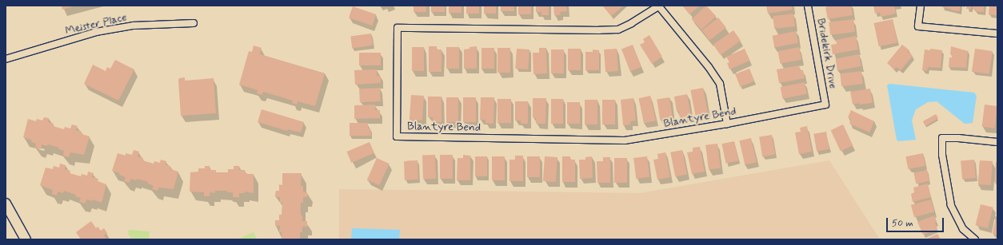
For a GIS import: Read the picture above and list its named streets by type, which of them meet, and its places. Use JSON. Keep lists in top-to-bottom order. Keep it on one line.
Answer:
{"streets":{"street":["Meister Place","Bridekirk Drive","Blantyre Bend"]},"crossings":[["Bridekirk Drive","Blantyre Bend"]],"scale_bar":"50 m"}
